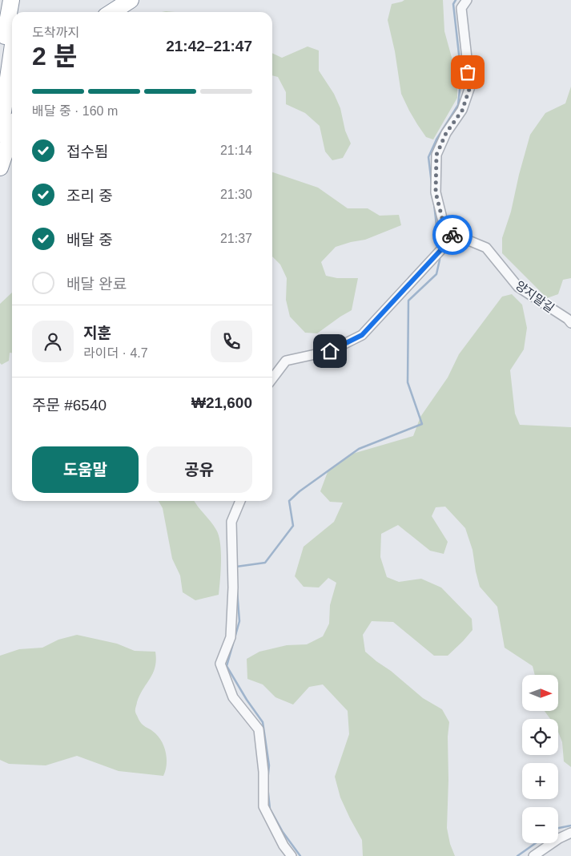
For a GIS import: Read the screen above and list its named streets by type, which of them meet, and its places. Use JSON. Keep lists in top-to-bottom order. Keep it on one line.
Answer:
{"streets":{"street":["양지말길"]},"north":"right","page":{"heading":["2 분","도착까지","21:42–21:47"],"panel":["지훈","라이더 · 4.7","주문 #6540","₩21,600"],"bar":"배달 중 · 160 m","list":[["접수됨","21:14"],["조리 중","21:30"],["배달 중","21:37"],"배달 완료"],"buttons":["도움말","공유"],"map_buttons":["+","−"]}}
